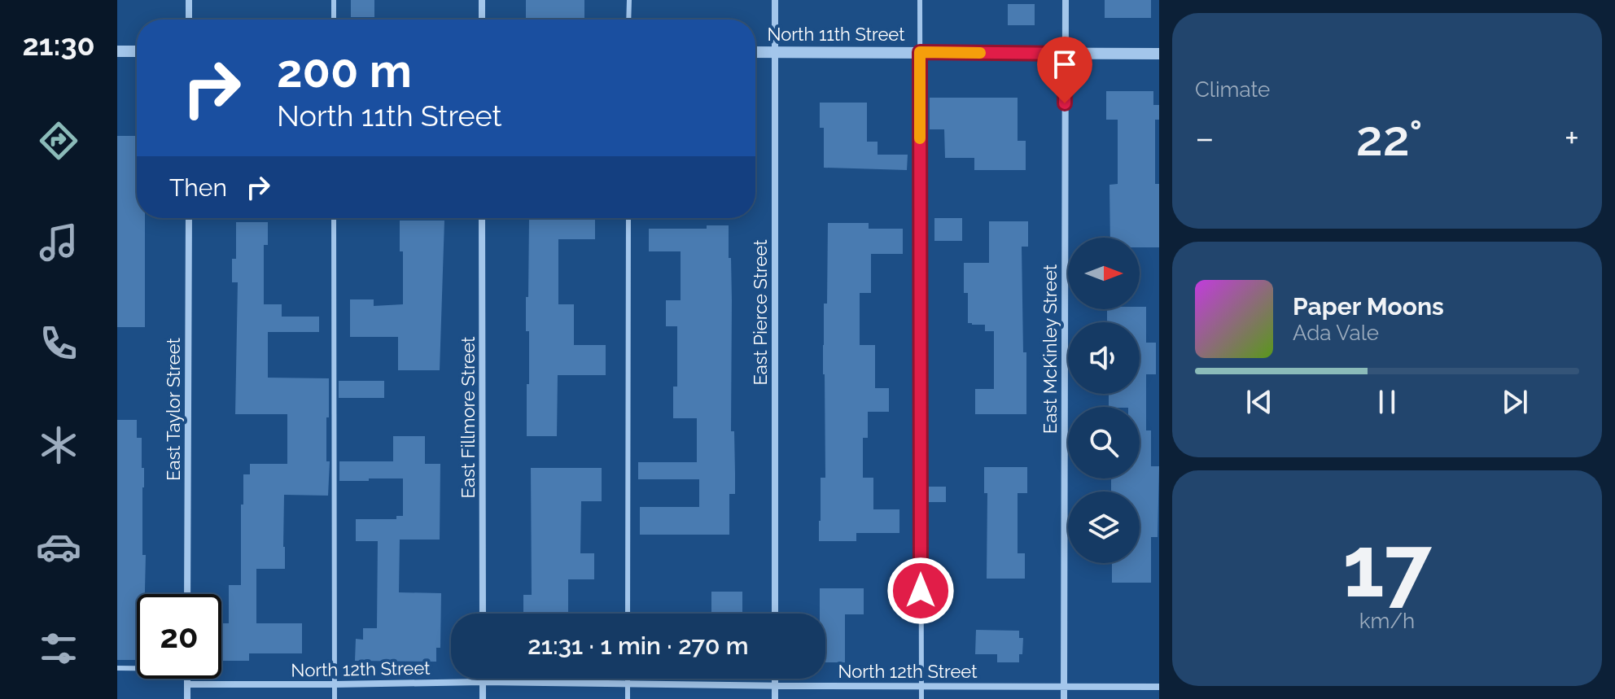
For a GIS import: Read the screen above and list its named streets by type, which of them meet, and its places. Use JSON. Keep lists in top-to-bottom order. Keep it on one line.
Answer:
{"streets":{"street":["North 11th Street","East Pierce Street","East McKinley Street","East Taylor Street","East Fillmore Street","North 12th Street"]},"crossings":[["North 11th Street","East Pierce Street"],["North 11th Street","East McKinley Street"],["East McKinley Street","North 12th Street"]],"north":"right","page":{"tabs":"21:30","tile":["Climate",["17","km/h"]],"turn":["200 m","North 11th Street"],"heat":["−","22°","+"],"then":"Then","song":["Paper Moons","Ada Vale"],"limit":"20","trip":"21:31 · 1 min · 270 m"}}
